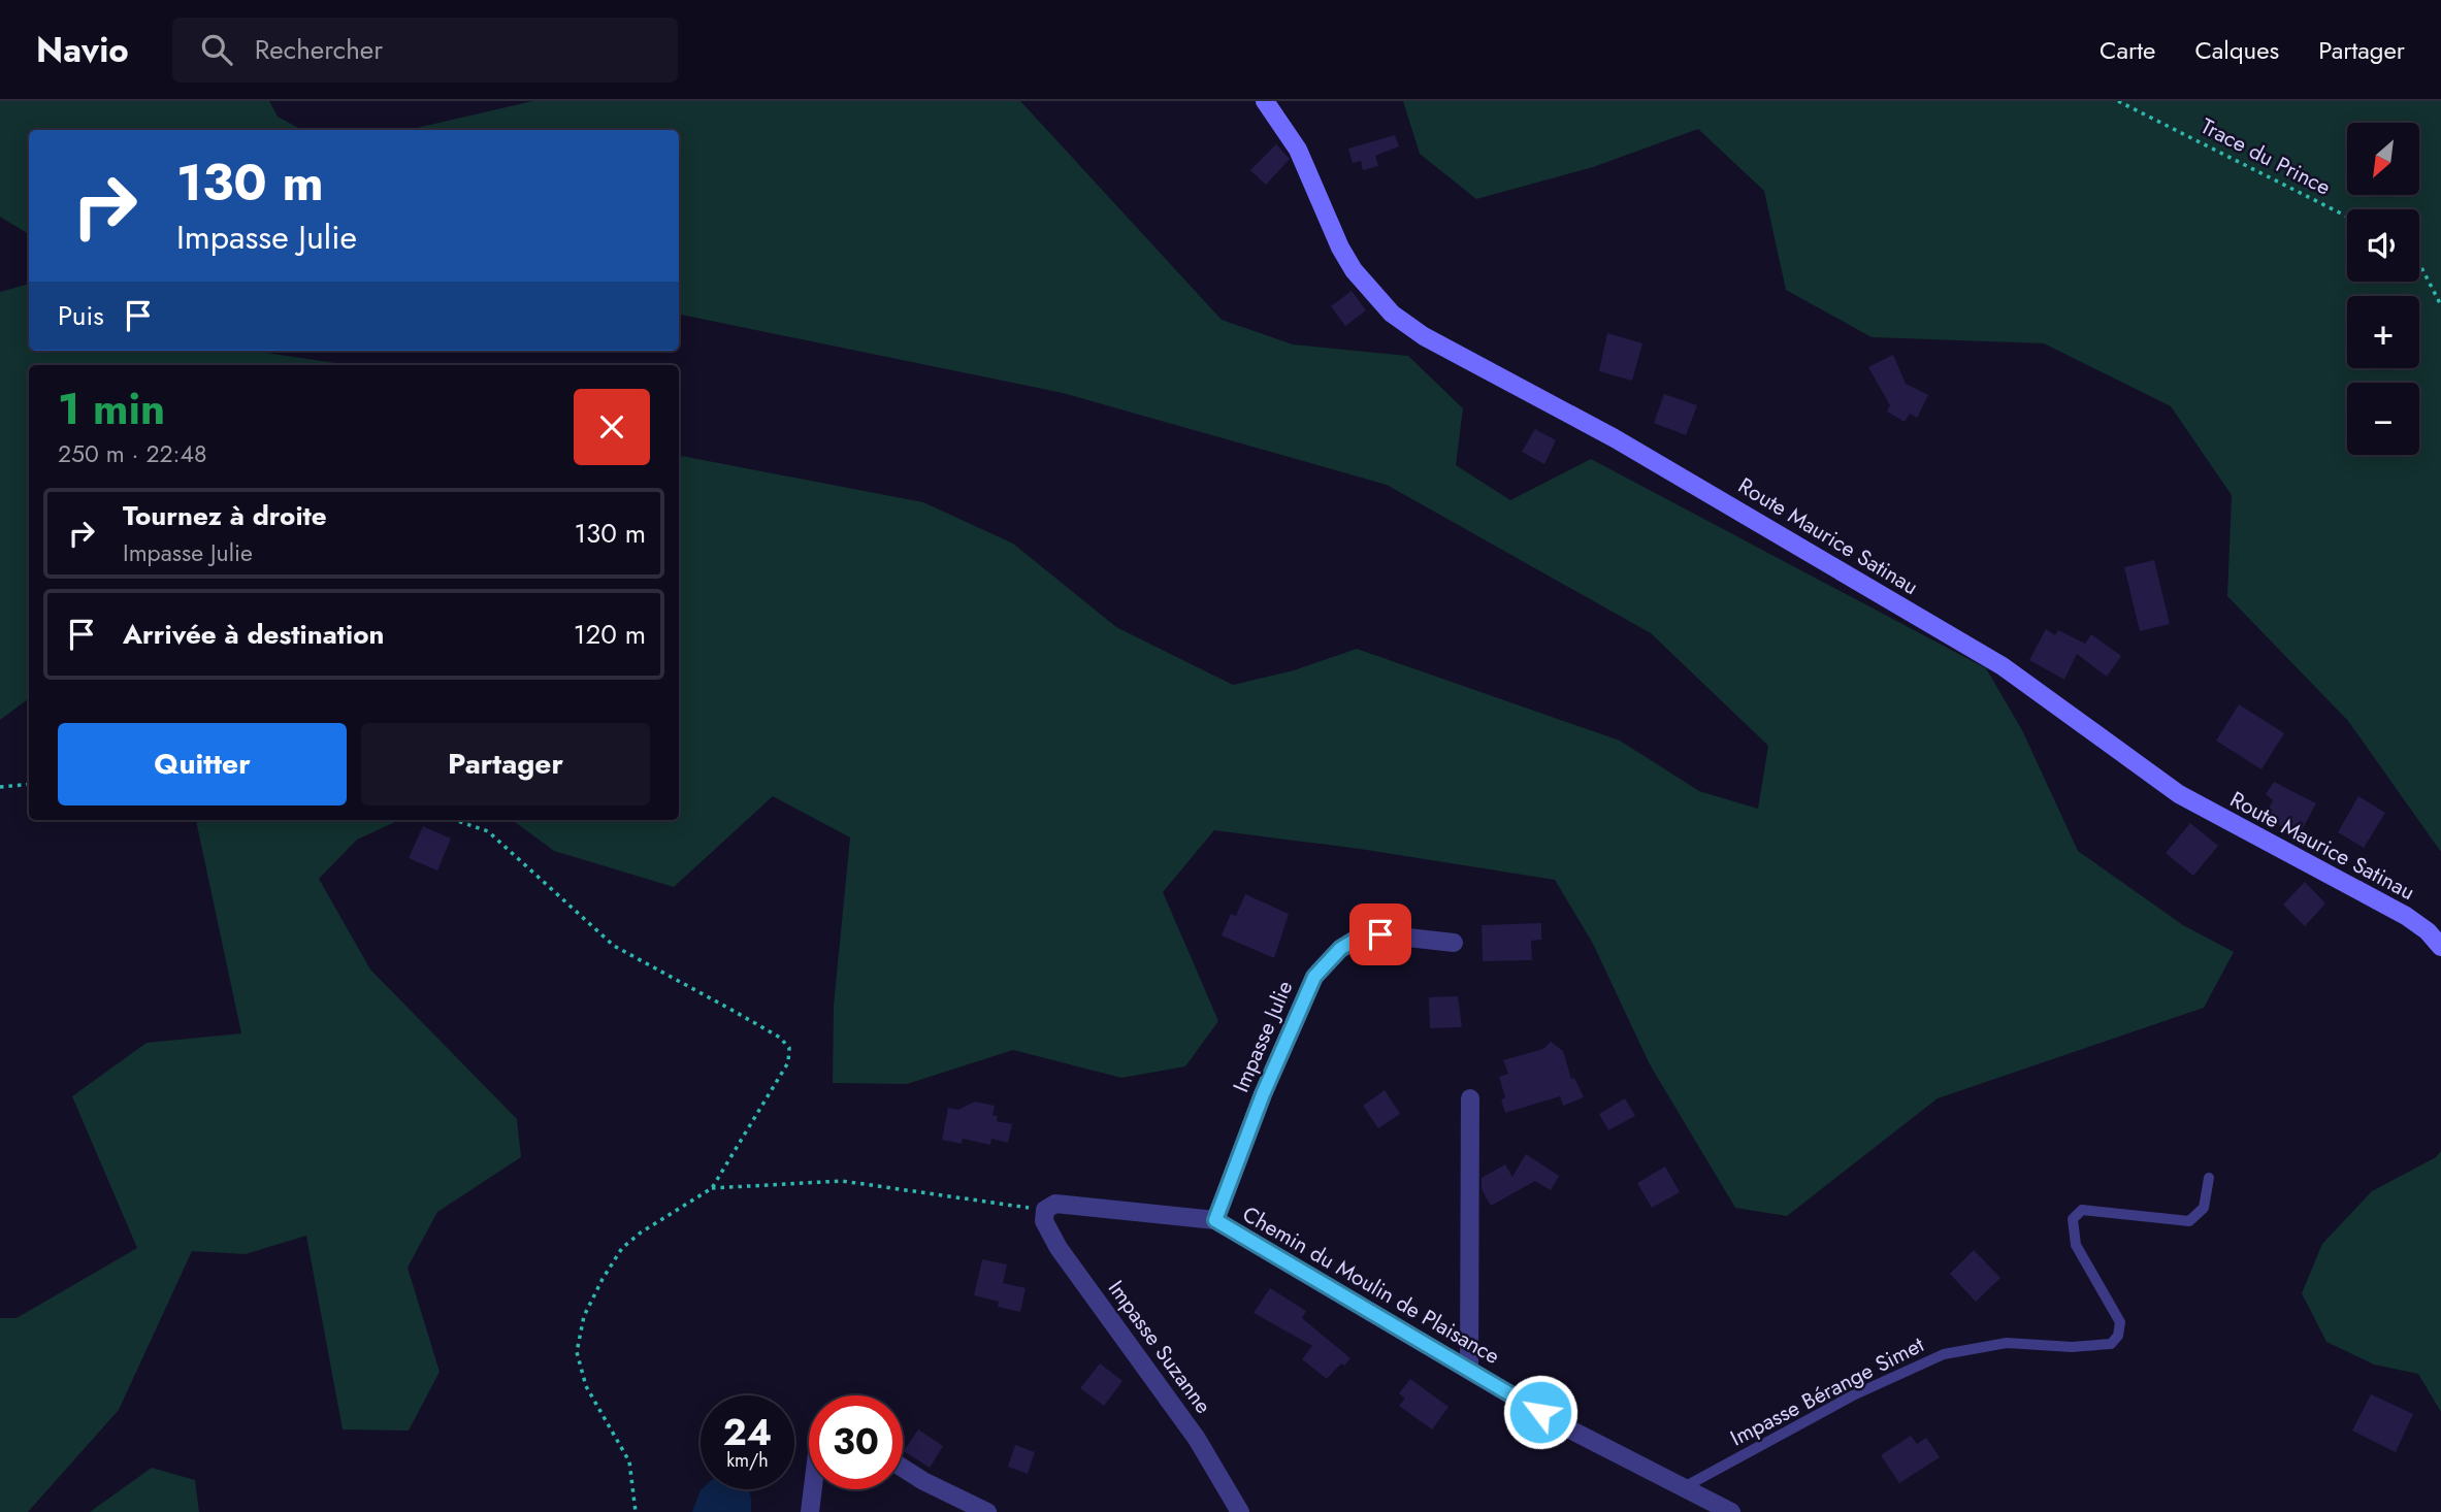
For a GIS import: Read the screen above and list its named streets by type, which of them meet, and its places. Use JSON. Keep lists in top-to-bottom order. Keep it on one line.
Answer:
{"streets":{"main road":["Route Maurice Satinau"],"street":["Impasse Julie","Chemin du Moulin de Plaisance","Impasse Suzanne"],"lane":["Impasse Bérange Simet"],"path":["Trace du Prince"]},"crossings":[["Impasse Julie","Chemin du Moulin de Plaisance"],["Chemin du Moulin de Plaisance","Impasse Suzanne"],["Chemin du Moulin de Plaisance","Impasse Bérange Simet"]],"north":"bottom left","page":{"header":"Navio","search":"Rechercher","nav":["Carte","Calques","Partager"],"map_buttons":["+","−"],"turn":["130 m","Impasse Julie"],"then":"Puis","heading":["1 min","250 m · 22:48"],"list":[{"name":"Tournez à droite","note":"Impasse Julie","value":"130 m"},{"name":"Arrivée à destination","value":"120 m"}],"buttons":["Quitter","Partager"],"speed":"24 km/h","limit":"30"}}
